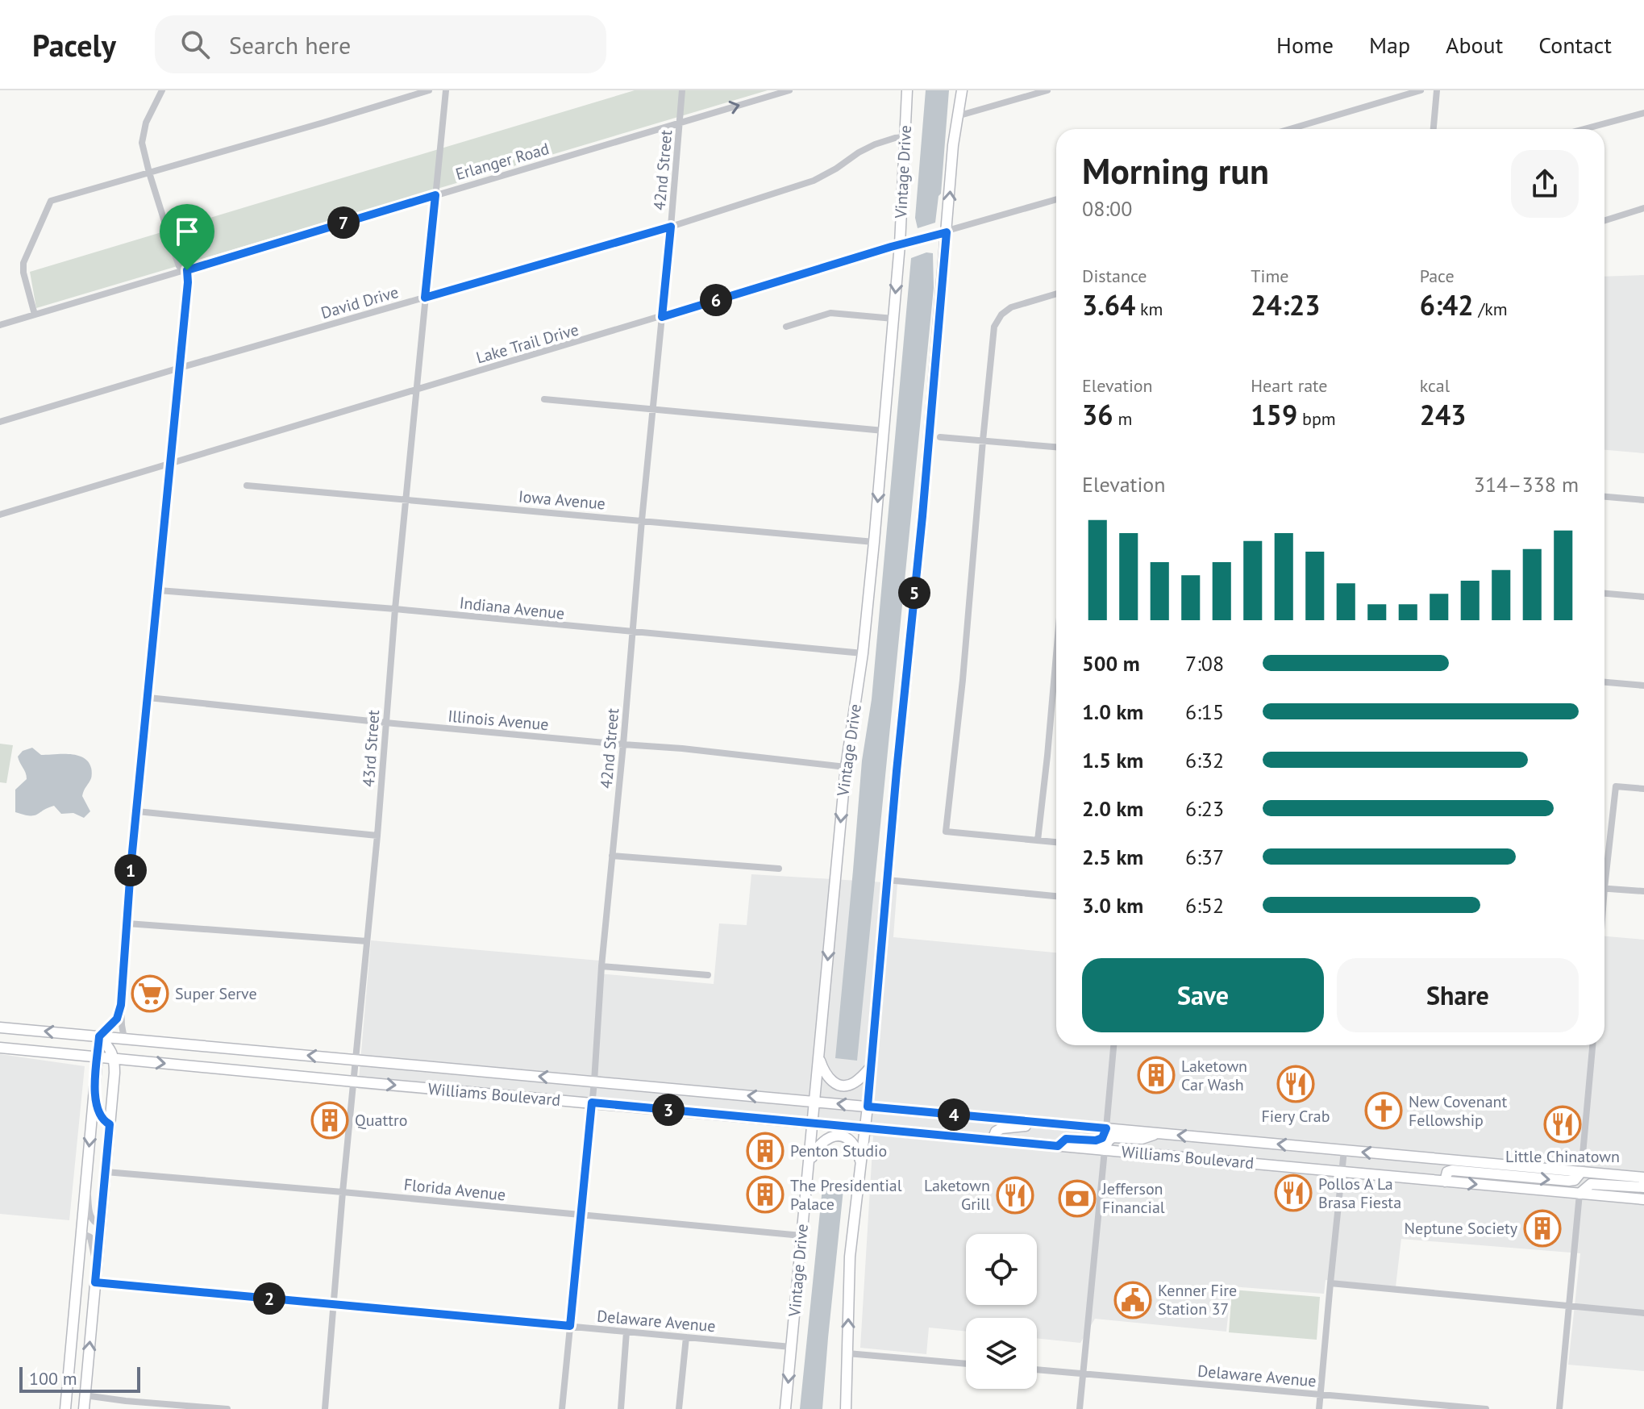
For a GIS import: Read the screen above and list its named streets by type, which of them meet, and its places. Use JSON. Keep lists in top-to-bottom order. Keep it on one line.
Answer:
{"streets":{"street":["Erlanger Road","42nd Street","Vintage Drive","David Drive","Lake Trail Drive","Iowa Avenue","Indiana Avenue","Illinois Avenue","43rd Street","Williams Boulevard","Florida Avenue","Delaware Avenue"]},"crossings":[["Erlanger Road","42nd Street"],["Erlanger Road","43rd Street"],["42nd Street","David Drive"],["42nd Street","Lake Trail Drive"],["42nd Street","Iowa Avenue"],["42nd Street","Indiana Avenue"],["42nd Street","Illinois Avenue"],["42nd Street","Williams Boulevard"],["42nd Street","Florida Avenue"],["42nd Street","Delaware Avenue"],["Vintage Drive","David Drive"],["Vintage Drive","Lake Trail Drive"],["Vintage Drive","Iowa Avenue"],["Vintage Drive","Indiana Avenue"],["Vintage Drive","Illinois Avenue"],["Vintage Drive","Williams Boulevard"],["Vintage Drive","Florida Avenue"],["Vintage Drive","Delaware Avenue"],["David Drive","43rd Street"],["Lake Trail Drive","43rd Street"],["Iowa Avenue","43rd Street"],["Indiana Avenue","43rd Street"],["Illinois Avenue","43rd Street"],["43rd Street","Williams Boulevard"],["43rd Street","Florida Avenue"],["43rd Street","Delaware Avenue"]],"places":{"supermarket":["Super Serve"],"building":["Laketown Car Wash","Quattro","Penton Studio","The Presidential Palace","Neptune Society"],"restaurant":["Fiery Crab","Little Chinatown","Pollos A La Brasa Fiesta","Laketown Grill"],"church":["New Covenant Fellowship"],"bank":["Jefferson Financial"],"public building":["Kenner Fire Station 37"]},"scale_bar":"100 m","page":{"header":"Pacely","search":"Search here","nav":["Home","Map","About","Contact"],"heading":["Morning run","08:00"],"pins":["7","6","5","1","3","4","2"],"stats":[["Distance","3.64 km"],["Time","24:23"],["Pace","6:42 /km"],["Elevation","36 m"],["Heart rate","159 bpm"],["kcal","243"]],"chart":["Elevation","314–338 m"],"list":[{"name":"500 m","note":"7:08"},{"name":"1.0 km","note":"6:15"},{"name":"1.5 km","note":"6:32"},{"name":"2.0 km","note":"6:23"},{"name":"2.5 km","note":"6:37"},{"name":"3.0 km","note":"6:52"}],"buttons":["Save","Share"],"scale":"100 m"}}
